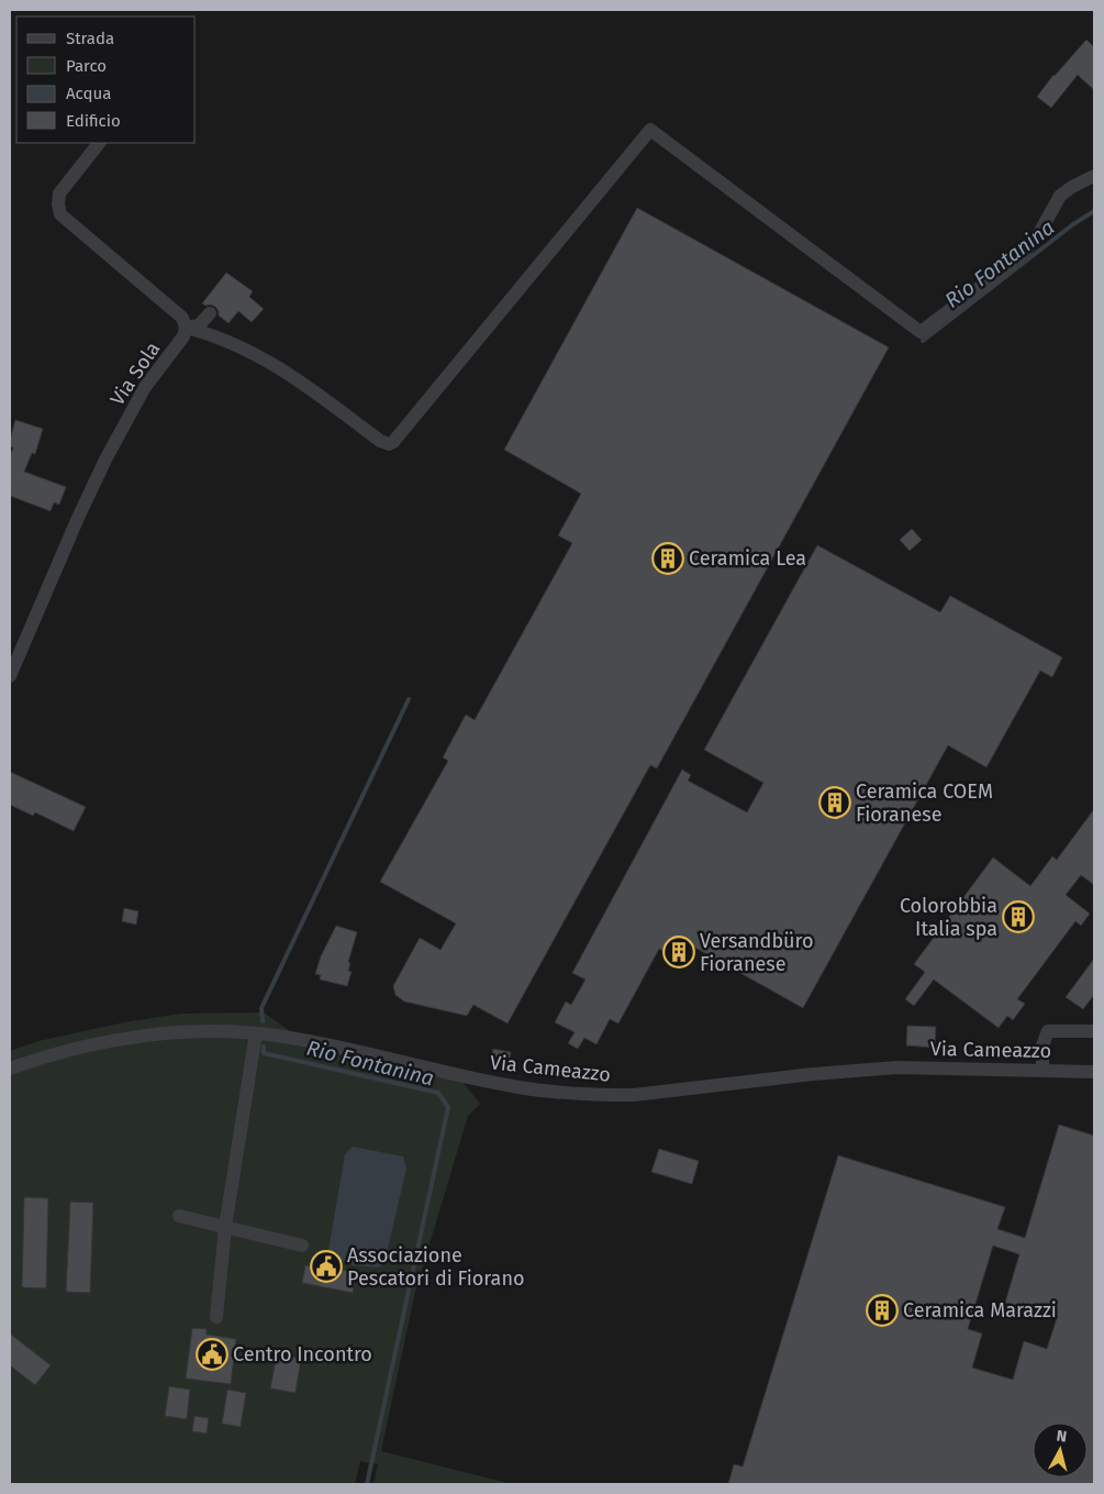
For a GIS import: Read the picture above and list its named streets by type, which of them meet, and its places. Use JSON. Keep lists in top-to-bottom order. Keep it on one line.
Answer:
{"streets":{"street":["Via Sola","Via Cameazzo"]},"water":["Rio Fontanina"],"places":{"building":["Ceramica Lea","Ceramica COEM Fioranese","Colorobbia Italia spa","Versandbüro Fioranese","Ceramica Marazzi"],"public building":["Associazione Pescatori di Fiorano","Centro Incontro"]},"legend":["Strada","Parco","Acqua","Edificio"],"north":"top"}
